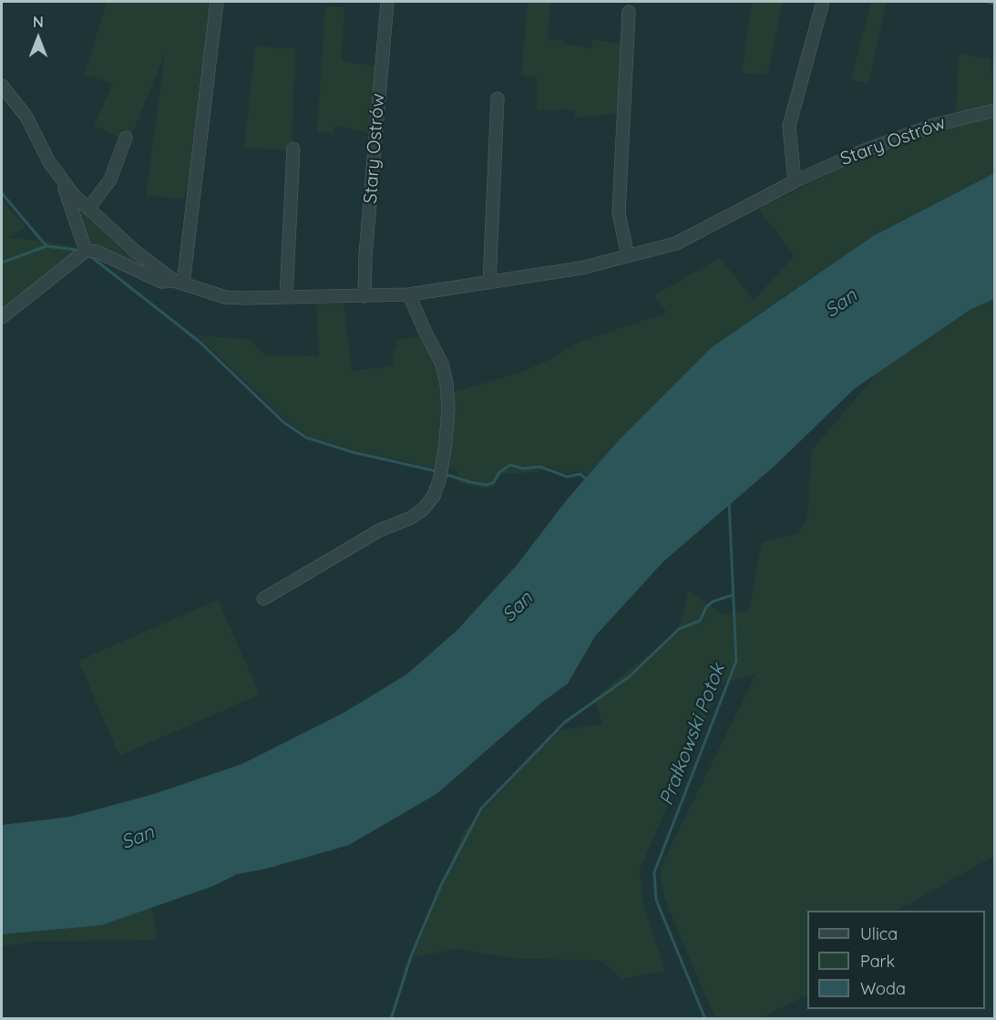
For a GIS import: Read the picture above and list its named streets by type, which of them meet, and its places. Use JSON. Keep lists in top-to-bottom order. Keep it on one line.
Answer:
{"streets":{"street":["Stary Ostrów"]},"water":["San","Prałkowski Potok"],"legend":["Ulica","Park","Woda"],"north":"top"}
